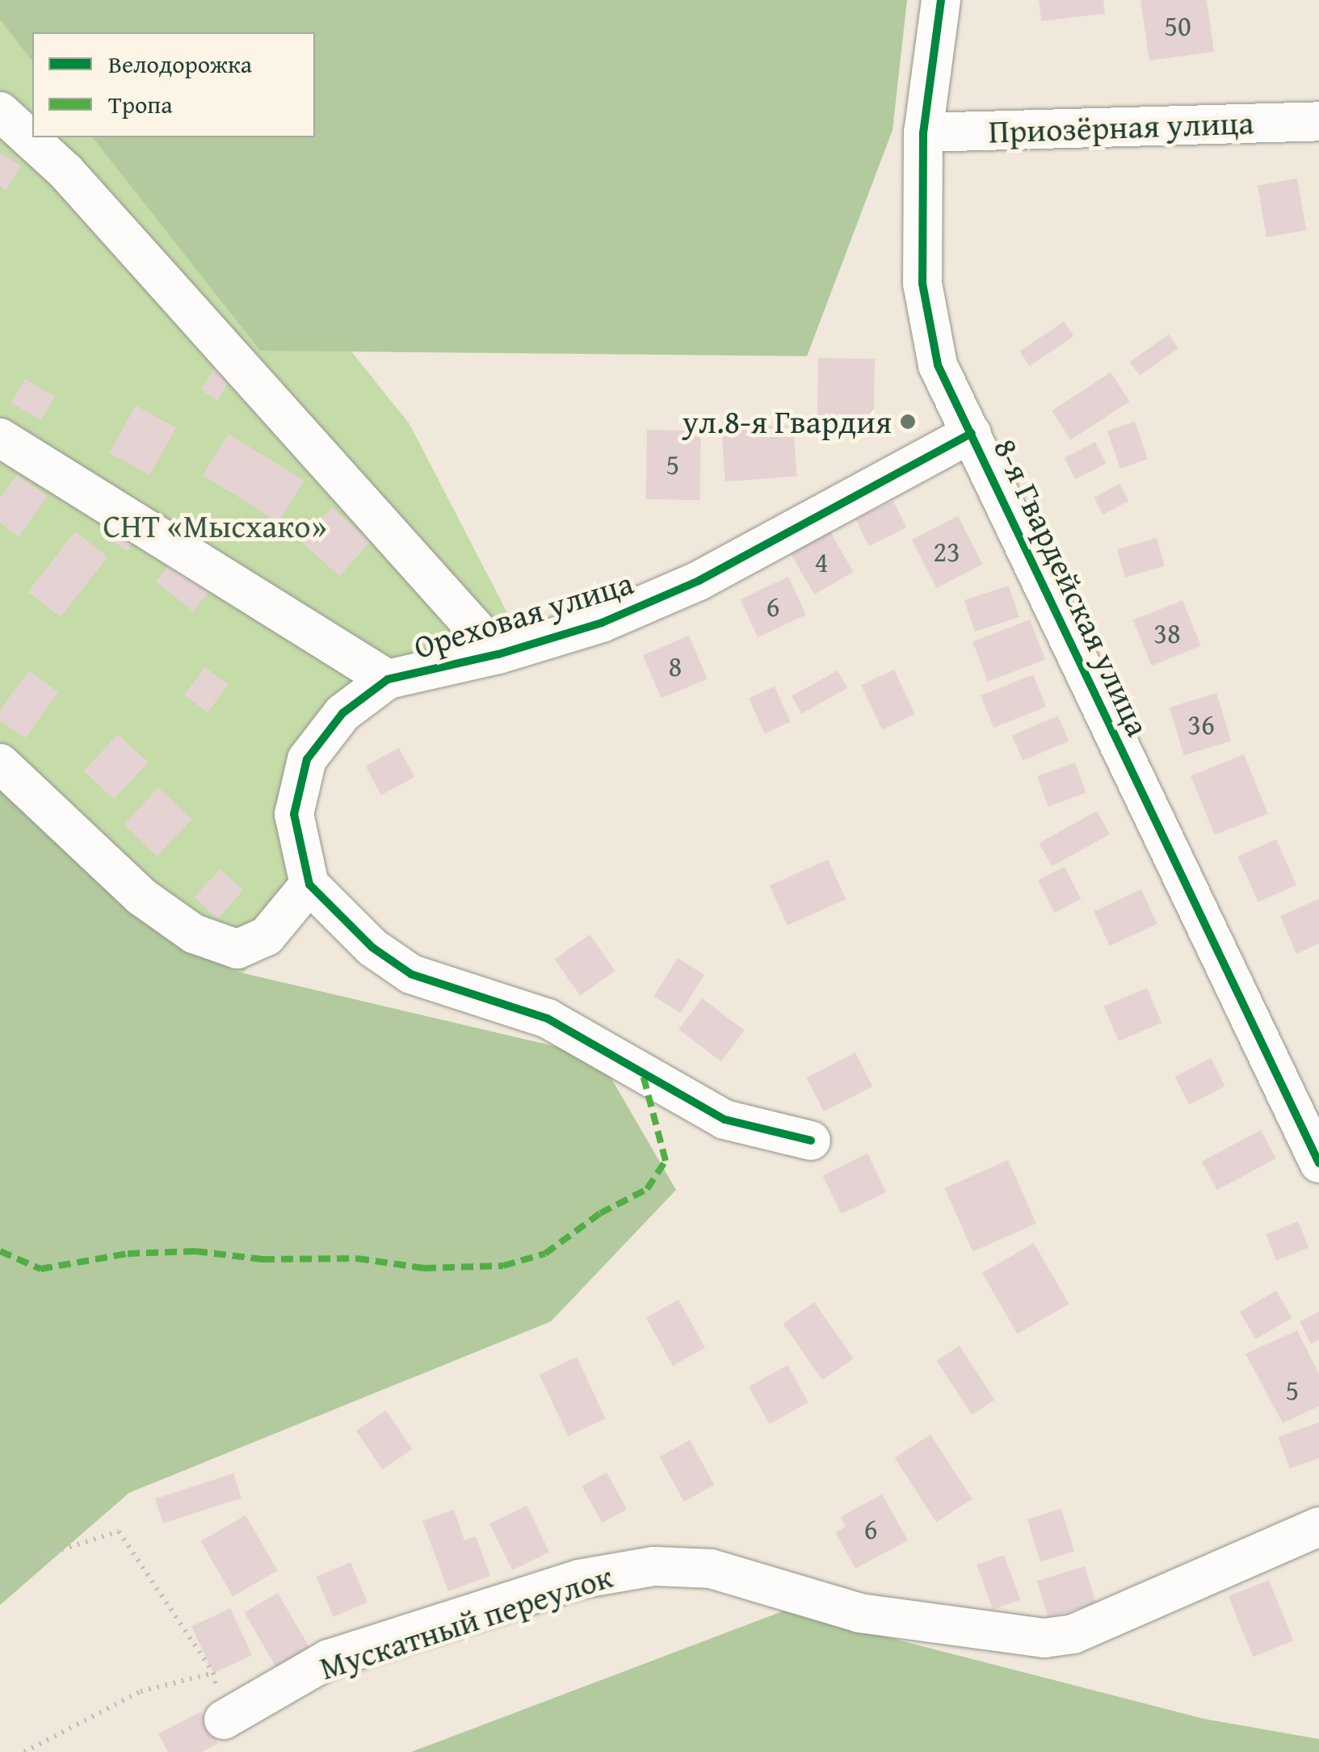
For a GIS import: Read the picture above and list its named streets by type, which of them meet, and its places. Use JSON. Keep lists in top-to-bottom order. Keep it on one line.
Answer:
{"streets":{"street":["Приозёрная улица","8-я Гвардейская улица","Ореховая улица","Мускатный переулок"]},"crossings":[["Приозёрная улица","8-я Гвардейская улица"],["8-я Гвардейская улица","Ореховая улица"]],"parks":["СНТ «Мысхако»"],"places":["ул.8-я Гвардия"],"house_numbers":["50","5","23","4","6","38","8","36","5","6"],"legend":["Велодорожка","Тропа"]}
